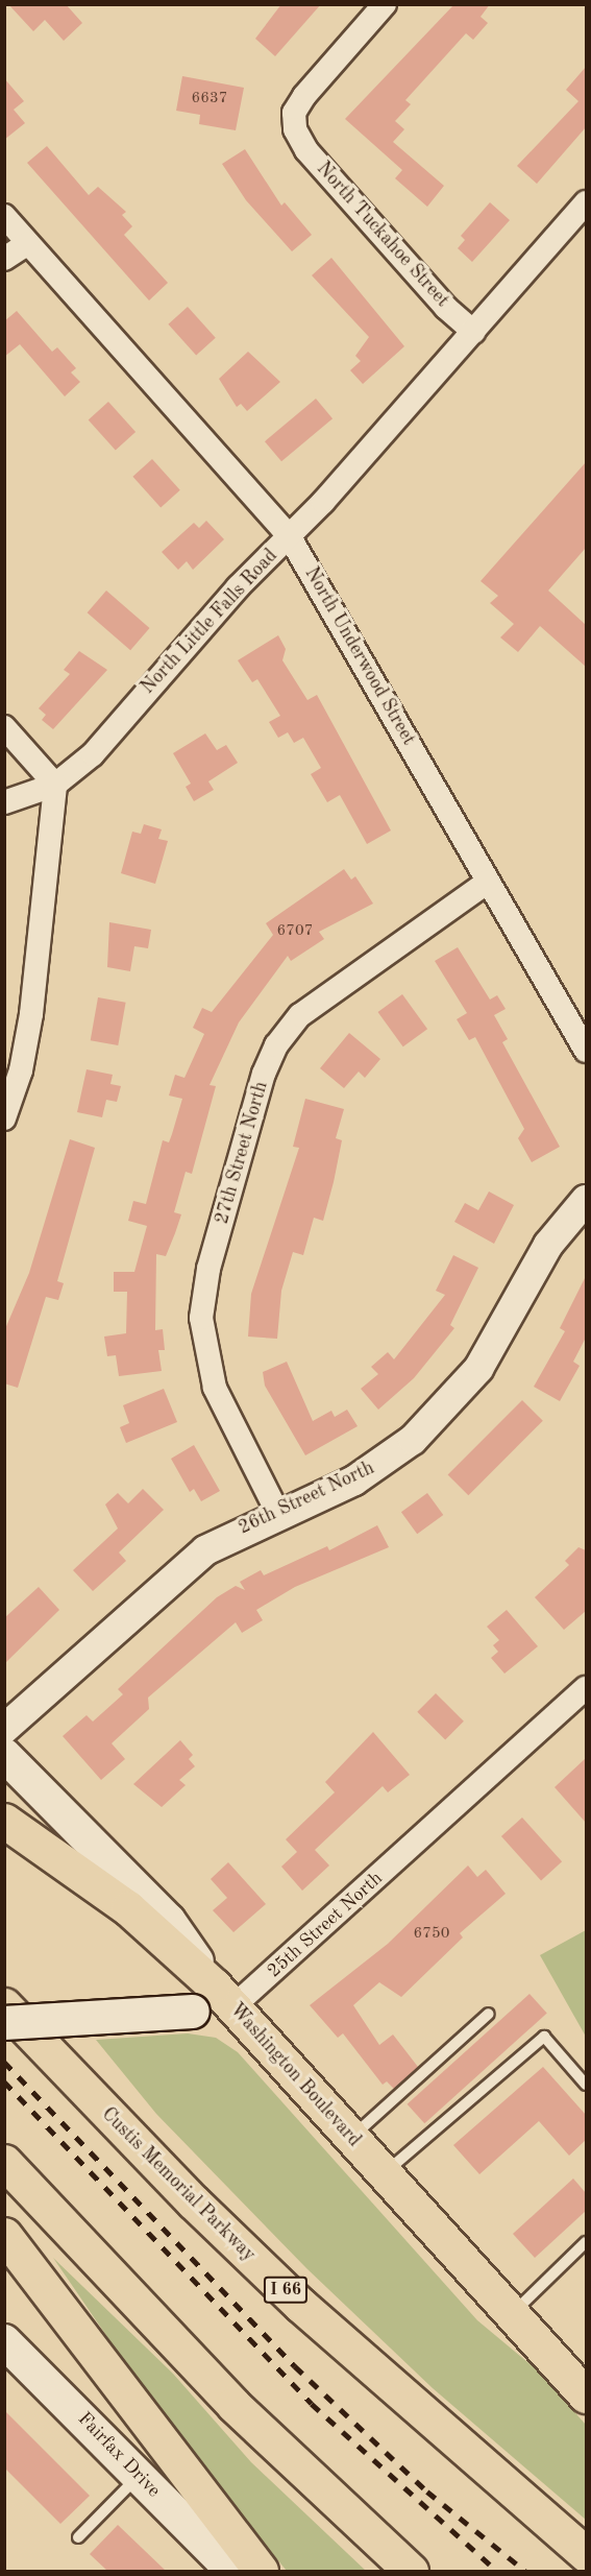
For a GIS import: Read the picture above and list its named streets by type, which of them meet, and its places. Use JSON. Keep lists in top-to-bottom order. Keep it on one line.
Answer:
{"streets":{"main road":["Washington Boulevard","Custis Memorial Parkway","I 66","Fairfax Drive"],"street":["North Tuckahoe Street","North Little Falls Road","North Underwood Street","27th Street North","26th Street North","25th Street North"]},"crossings":[["North Tuckahoe Street","North Little Falls Road"],["North Little Falls Road","North Underwood Street"],["North Underwood Street","27th Street North"],["27th Street North","26th Street North"],["25th Street North","Washington Boulevard"]],"house_numbers":["6637","6707","6750"]}
